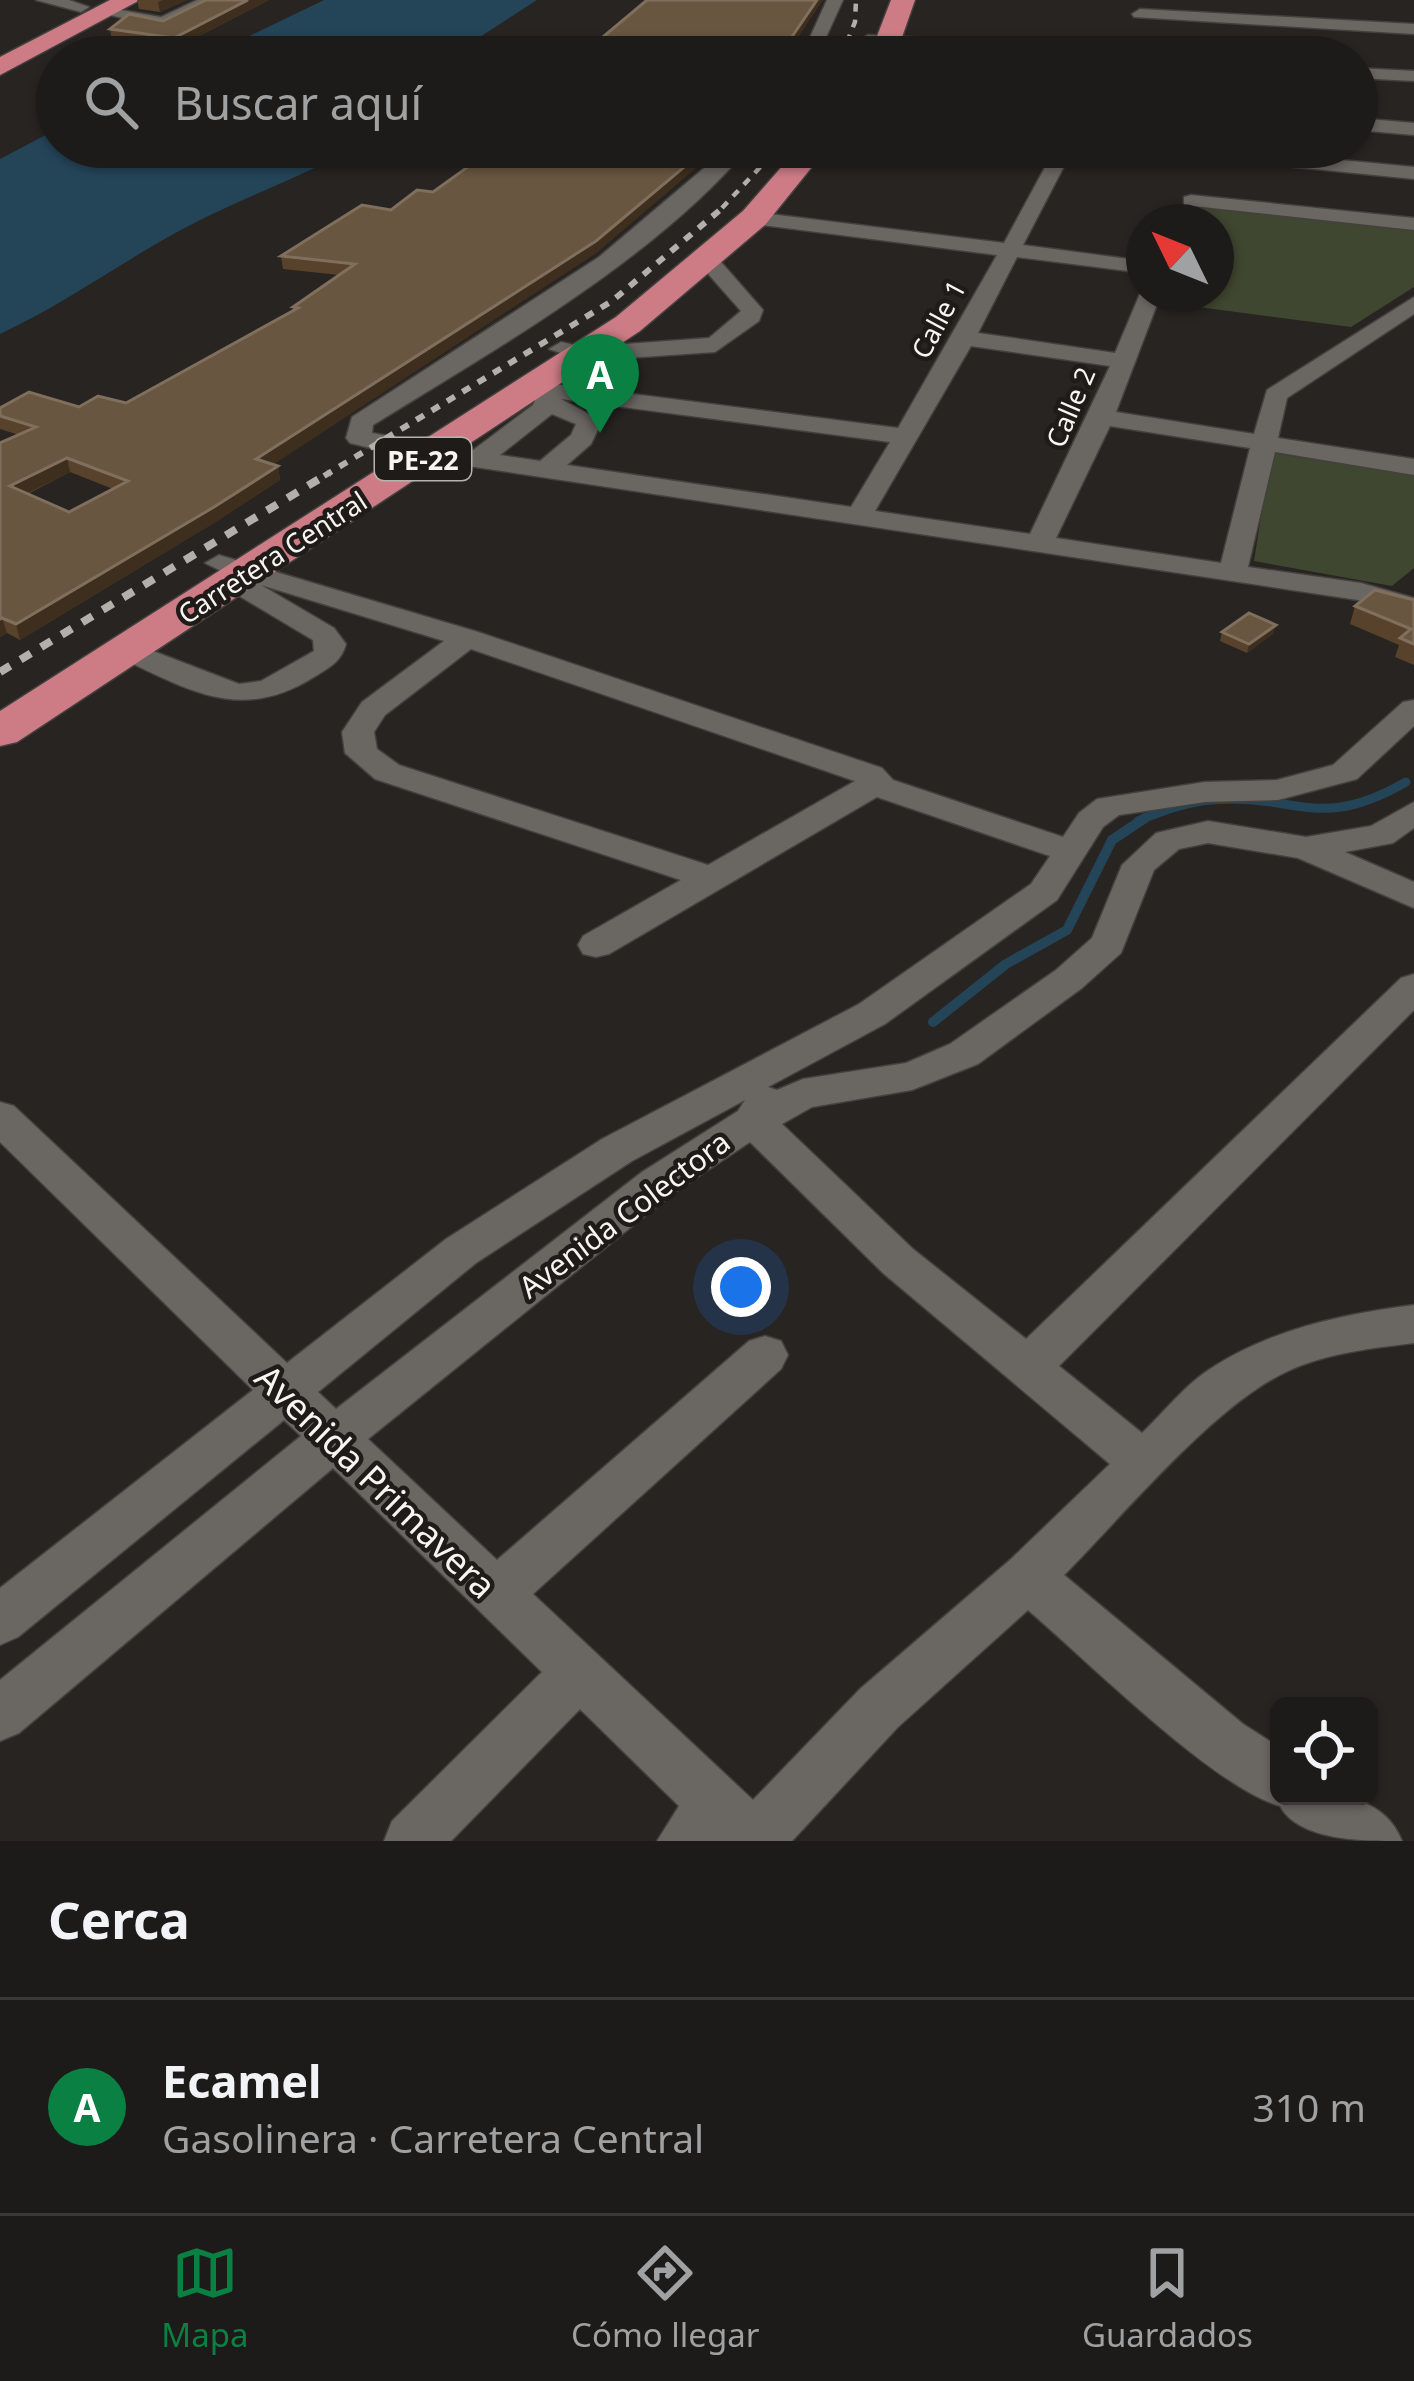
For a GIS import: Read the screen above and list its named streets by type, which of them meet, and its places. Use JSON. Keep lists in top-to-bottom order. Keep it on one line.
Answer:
{"streets":{"highway":["PE-22","Carretera Central"],"street":["Calle 1","Calle 2","Avenida Colectora","Avenida Primavera"]},"crossings":[["Avenida Colectora","Avenida Primavera"]],"north":"top left","page":{"search":"Buscar aquí","pins":"A","heading":"Cerca","list":[{"mark":"A","name":"Ecamel","note":"Gasolinera · Carretera Central","value":"310 m"}],"nav":["Mapa","Cómo llegar","Guardados"]}}
